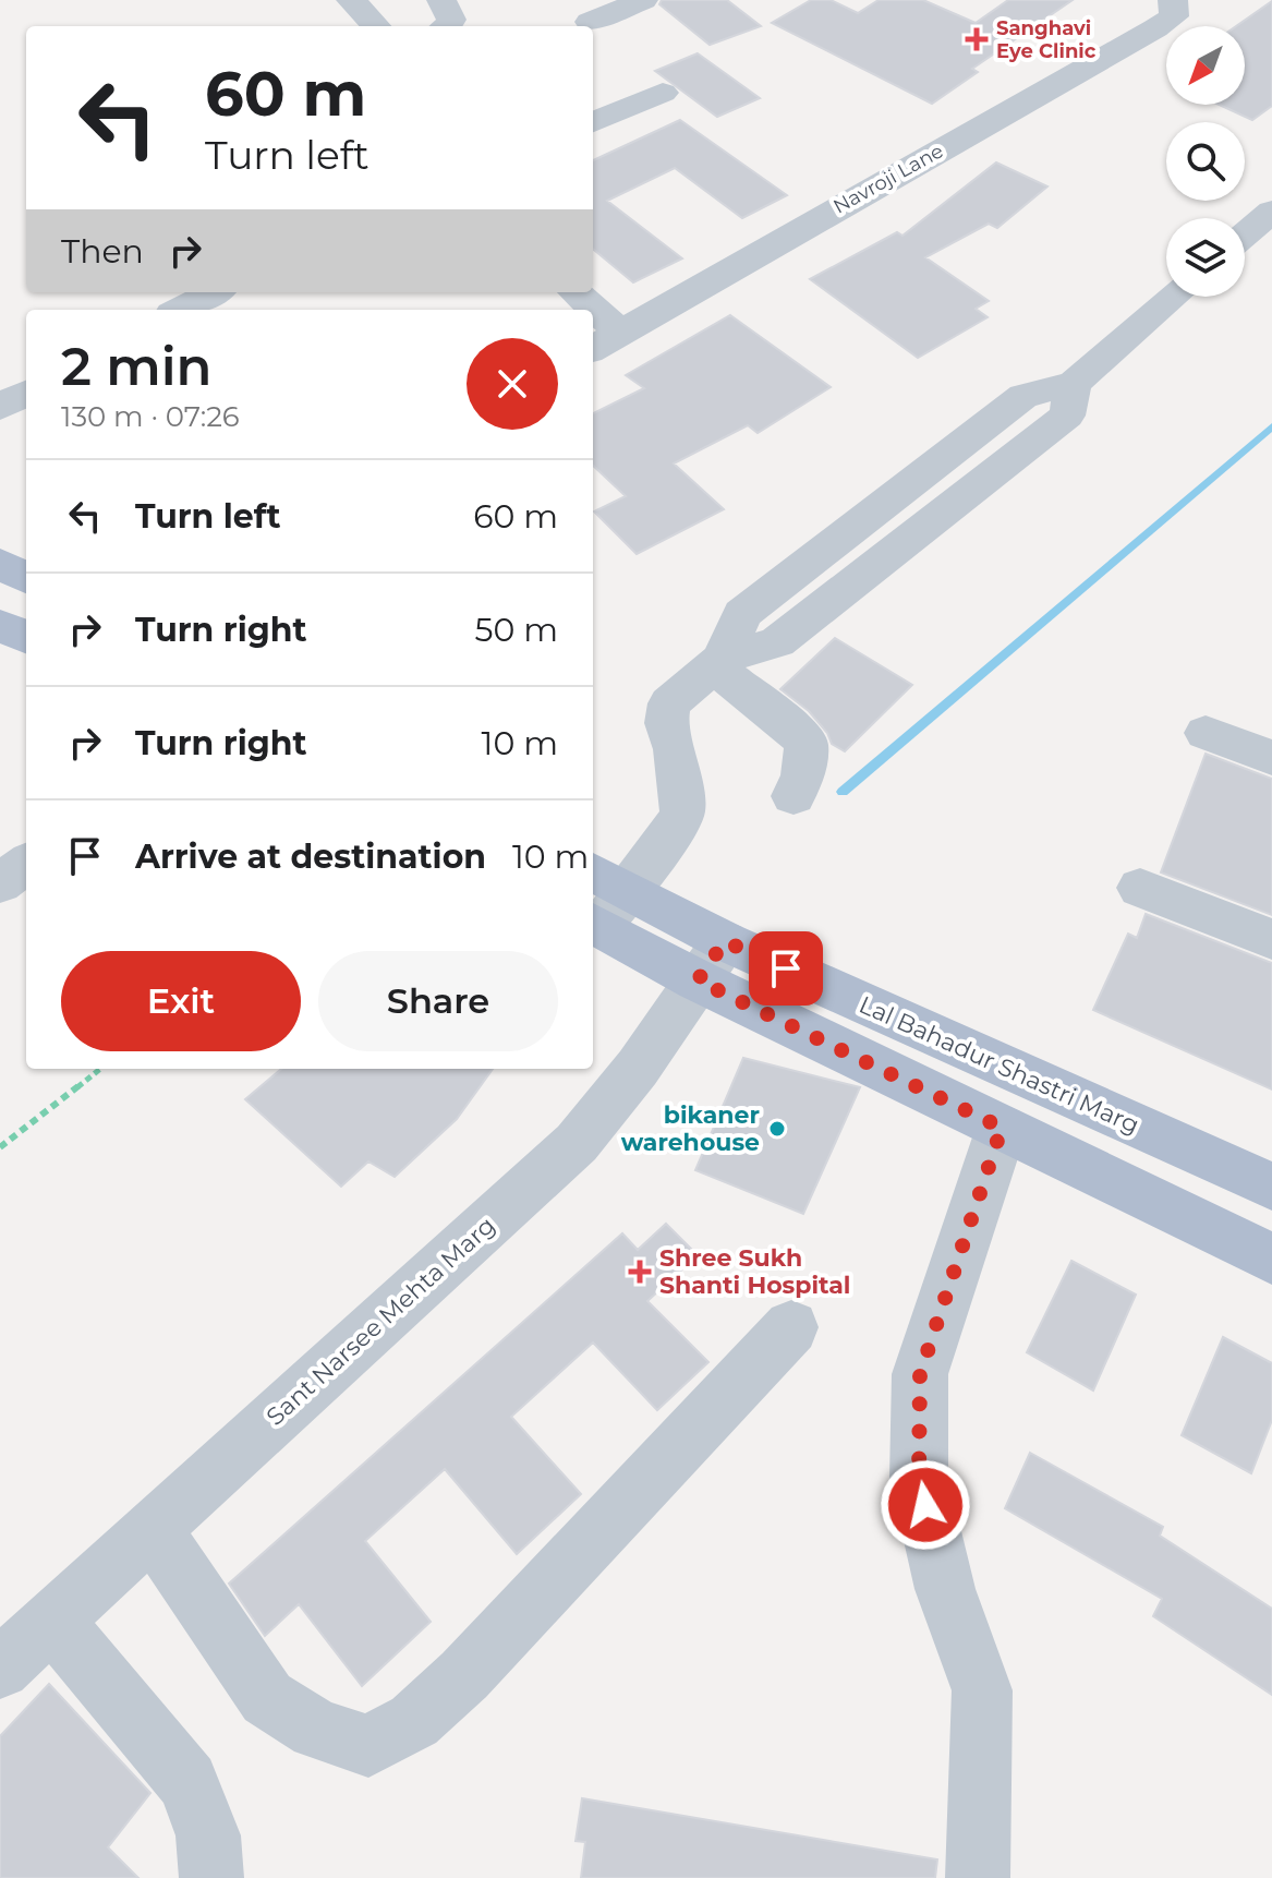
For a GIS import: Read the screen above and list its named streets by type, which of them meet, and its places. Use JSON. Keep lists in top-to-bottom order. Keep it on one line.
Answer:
{"streets":{"main road":["Lal Bahadur Shastri Marg"],"street":["Navroji Lane","Sant Narsee Mehta Marg"]},"crossings":[["Lal Bahadur Shastri Marg","Sant Narsee Mehta Marg"]],"places":{"health":["Sanghavi Eye Clinic","Shree Sukh Shanti Hospital"],"other":["bikaner warehouse"]},"north":"bottom left","page":{"turn":["60 m","Turn left"],"then":"Then","heading":["2 min","130 m · 07:26"],"list":[{"name":"Turn left","value":"60 m"},{"name":"Turn right","value":"50 m"},{"name":"Turn right","value":"10 m"},{"name":"Arrive at destination","value":"10 m"}],"buttons":["Exit","Share"]}}
